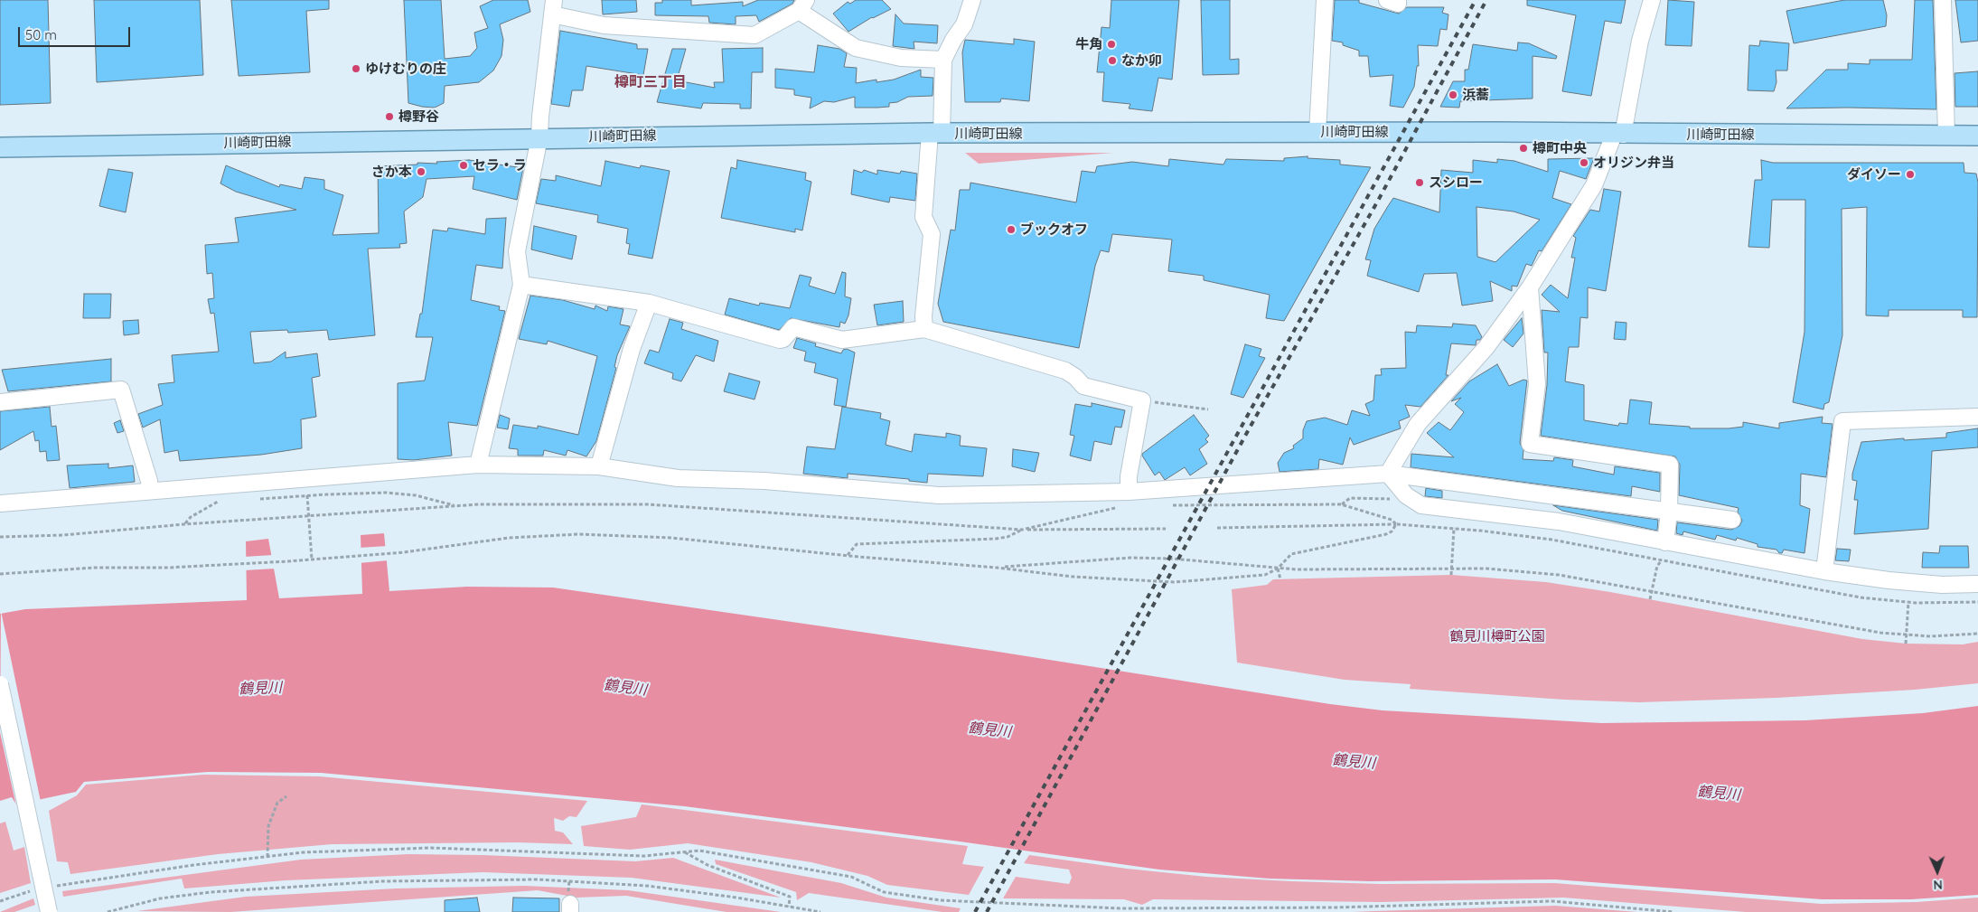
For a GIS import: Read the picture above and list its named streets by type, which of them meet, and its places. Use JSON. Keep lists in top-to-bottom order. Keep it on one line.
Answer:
{"streets":{"main road":["川崎町田線"]},"districts":["樽町三丁目"],"water":["鶴見川"],"parks":["鶴見川樽町公園"],"places":["牛角","なか卯","ゆけむりの庄","浜蕎","樽野谷","樽町中央","オリジン弁当","セラ・ラ","さか本","ダイソー","スシロー","ブックオフ"],"scale_bar":"50 m","north":"bottom"}
